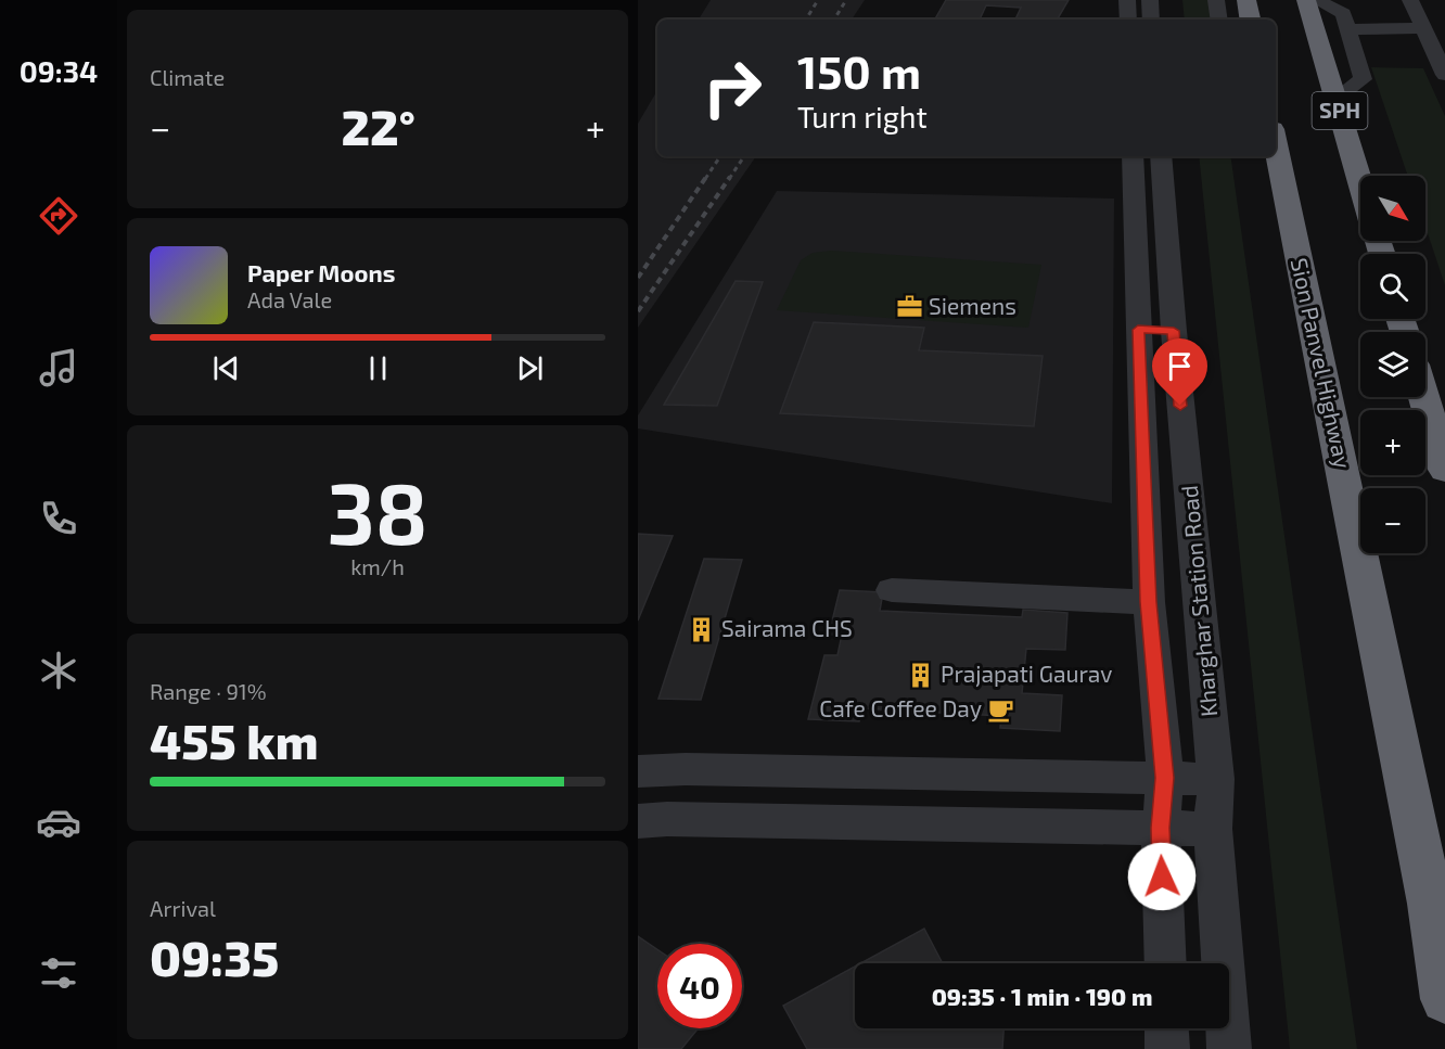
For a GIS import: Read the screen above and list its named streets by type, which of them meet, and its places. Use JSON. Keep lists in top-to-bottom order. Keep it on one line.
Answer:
{"streets":{"highway":["SPH","Sion Panvel Highway"],"street":["Kharghar Station Road"]},"places":{"office":["Siemens"],"building":["Sairama CHS","Prajapati Gaurav"],"cafe":["Cafe Coffee Day"]},"north":"bottom right","page":{"tabs":"09:34","tile":["Climate",["38","km/h"],["Range · 91%","455 km"],["Arrival","09:35"]],"turn":["150 m","Turn right"],"heat":["−","22°","+"],"map_buttons":["+","−"],"song":["Paper Moons","Ada Vale"],"limit":"40","trip":"09:35 · 1 min · 190 m"}}
